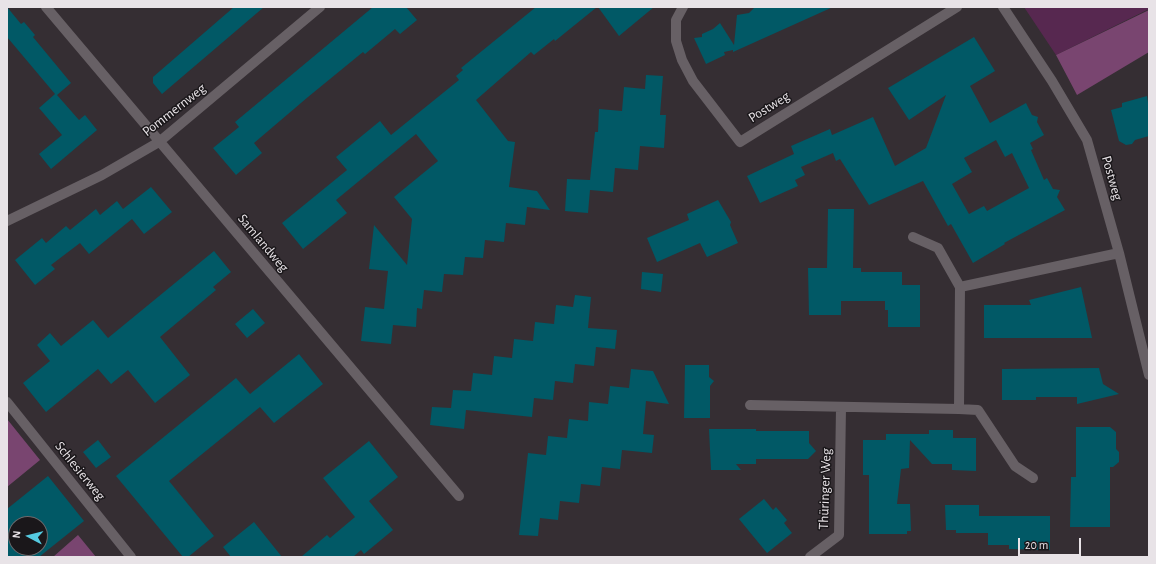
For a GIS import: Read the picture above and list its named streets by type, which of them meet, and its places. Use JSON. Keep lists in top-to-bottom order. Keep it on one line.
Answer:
{"streets":{"street":["Postweg","Pommernweg","Samlandweg","Schlesierweg","Thüringer Weg"]},"crossings":[["Pommernweg","Samlandweg"]],"scale_bar":"20 m","north":"left"}
